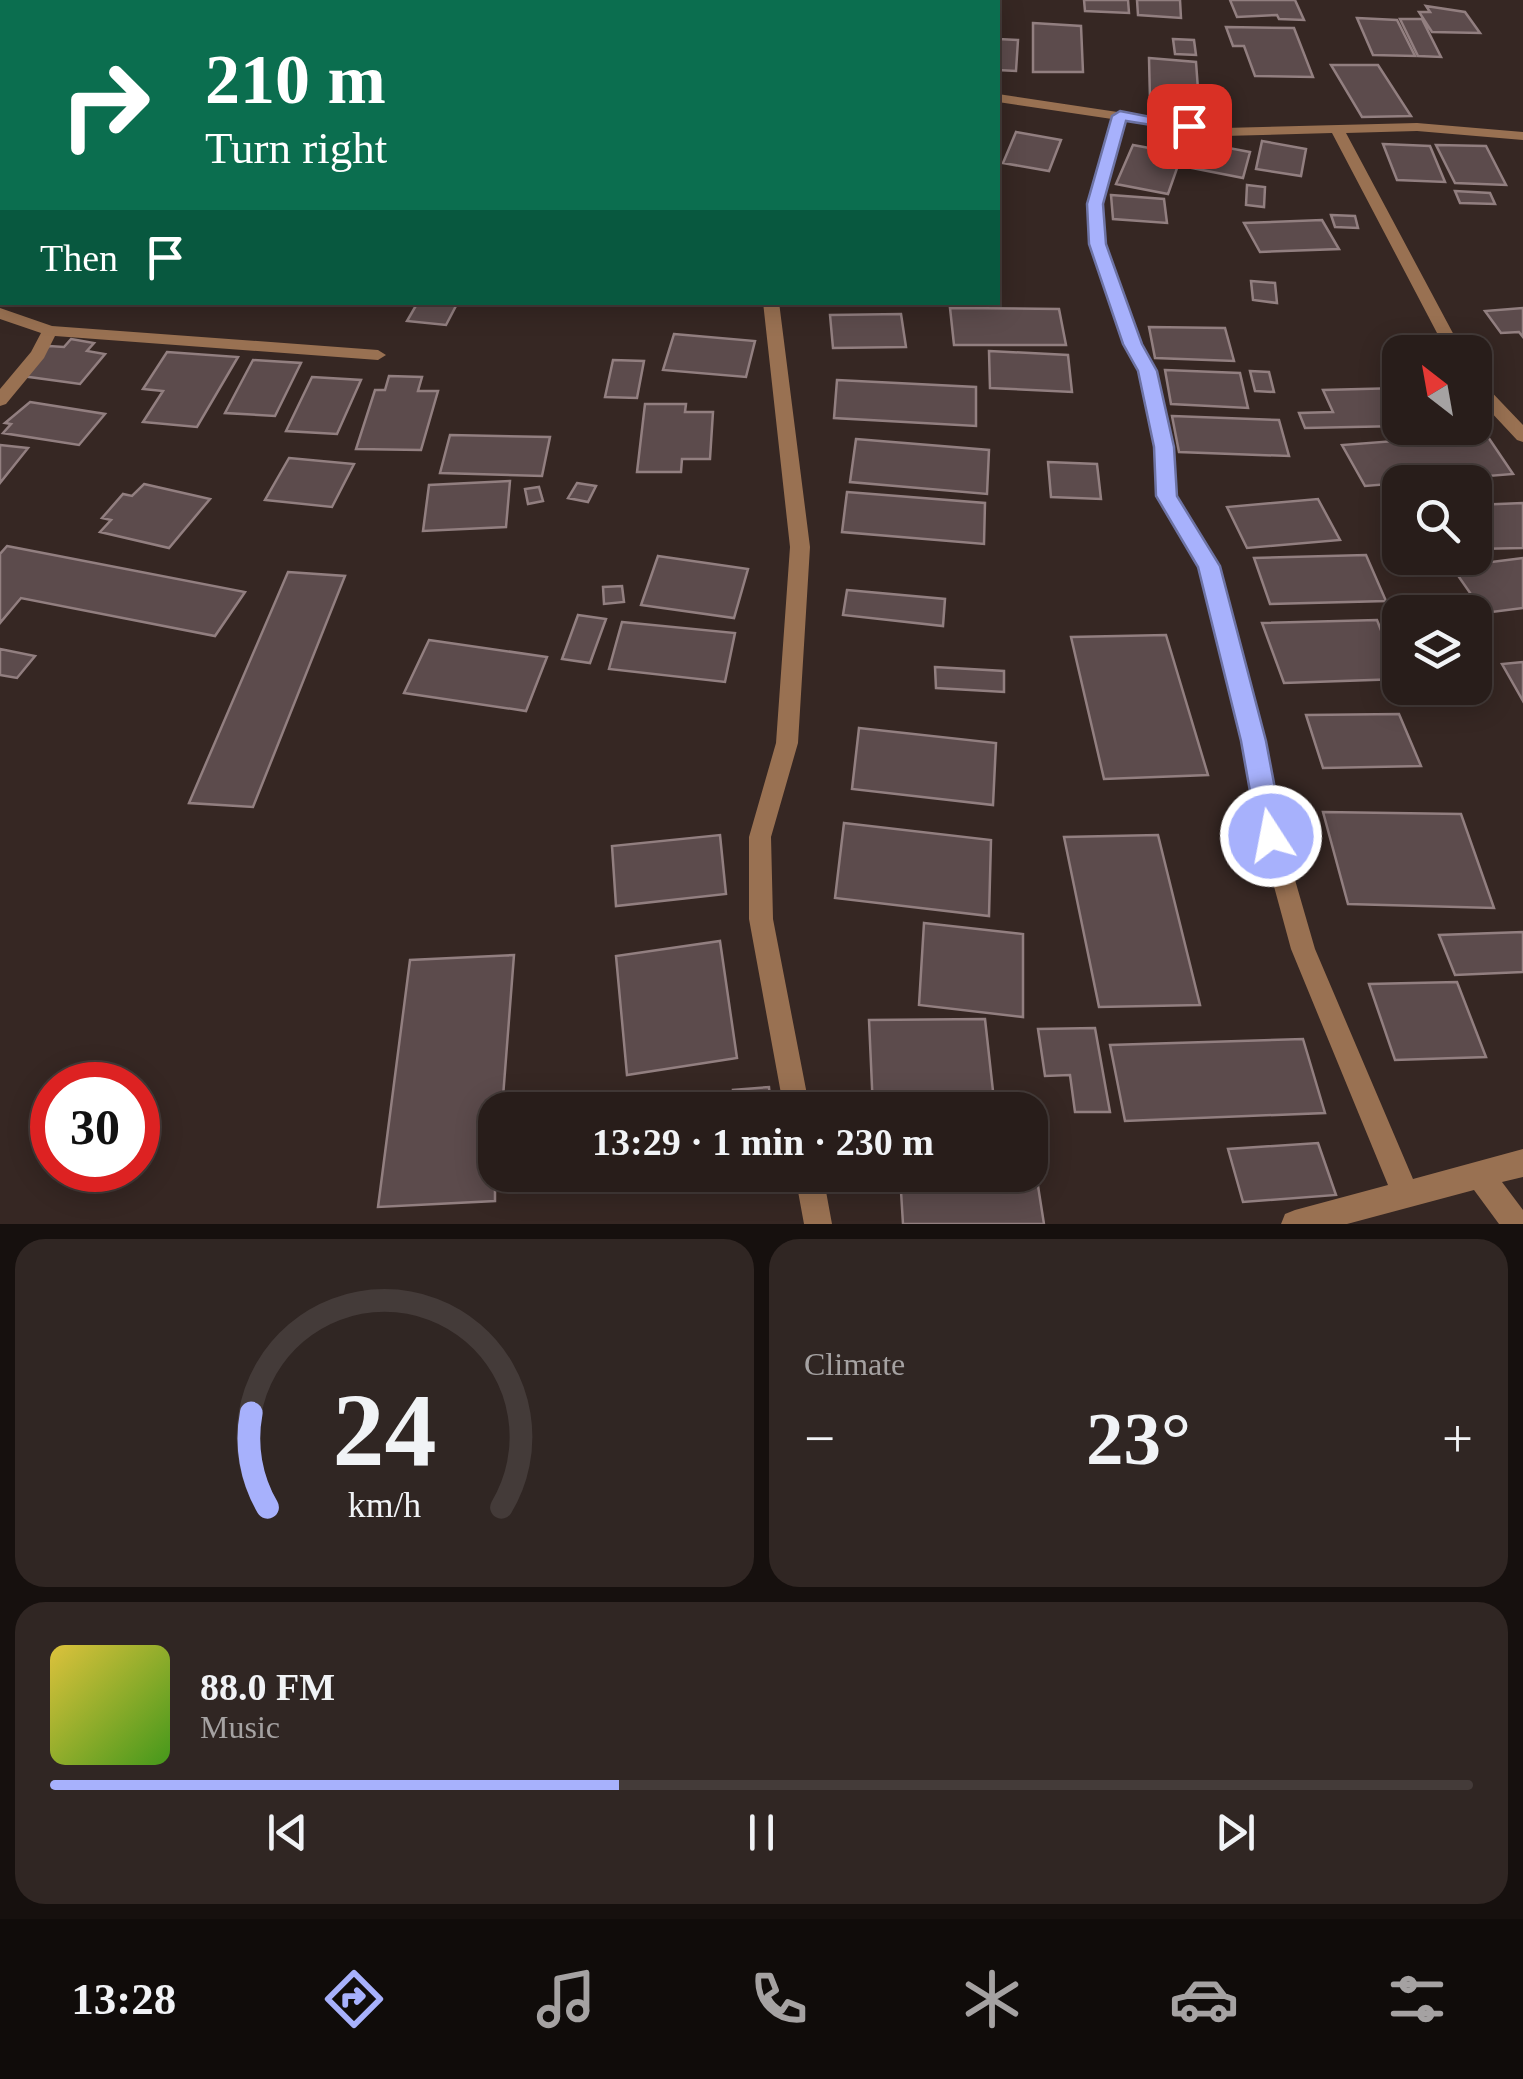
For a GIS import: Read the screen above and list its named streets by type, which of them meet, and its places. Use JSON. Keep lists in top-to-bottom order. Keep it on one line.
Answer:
{"north":"top left","page":{"turn":["210 m","Turn right"],"then":"Then","limit":"30","trip":"13:29 · 1 min · 230 m","tile":"Climate","heat":["−","23°","+"],"song":["88.0 FM","Music"],"tabs":"13:28","gauge":["24","km/h"]}}
